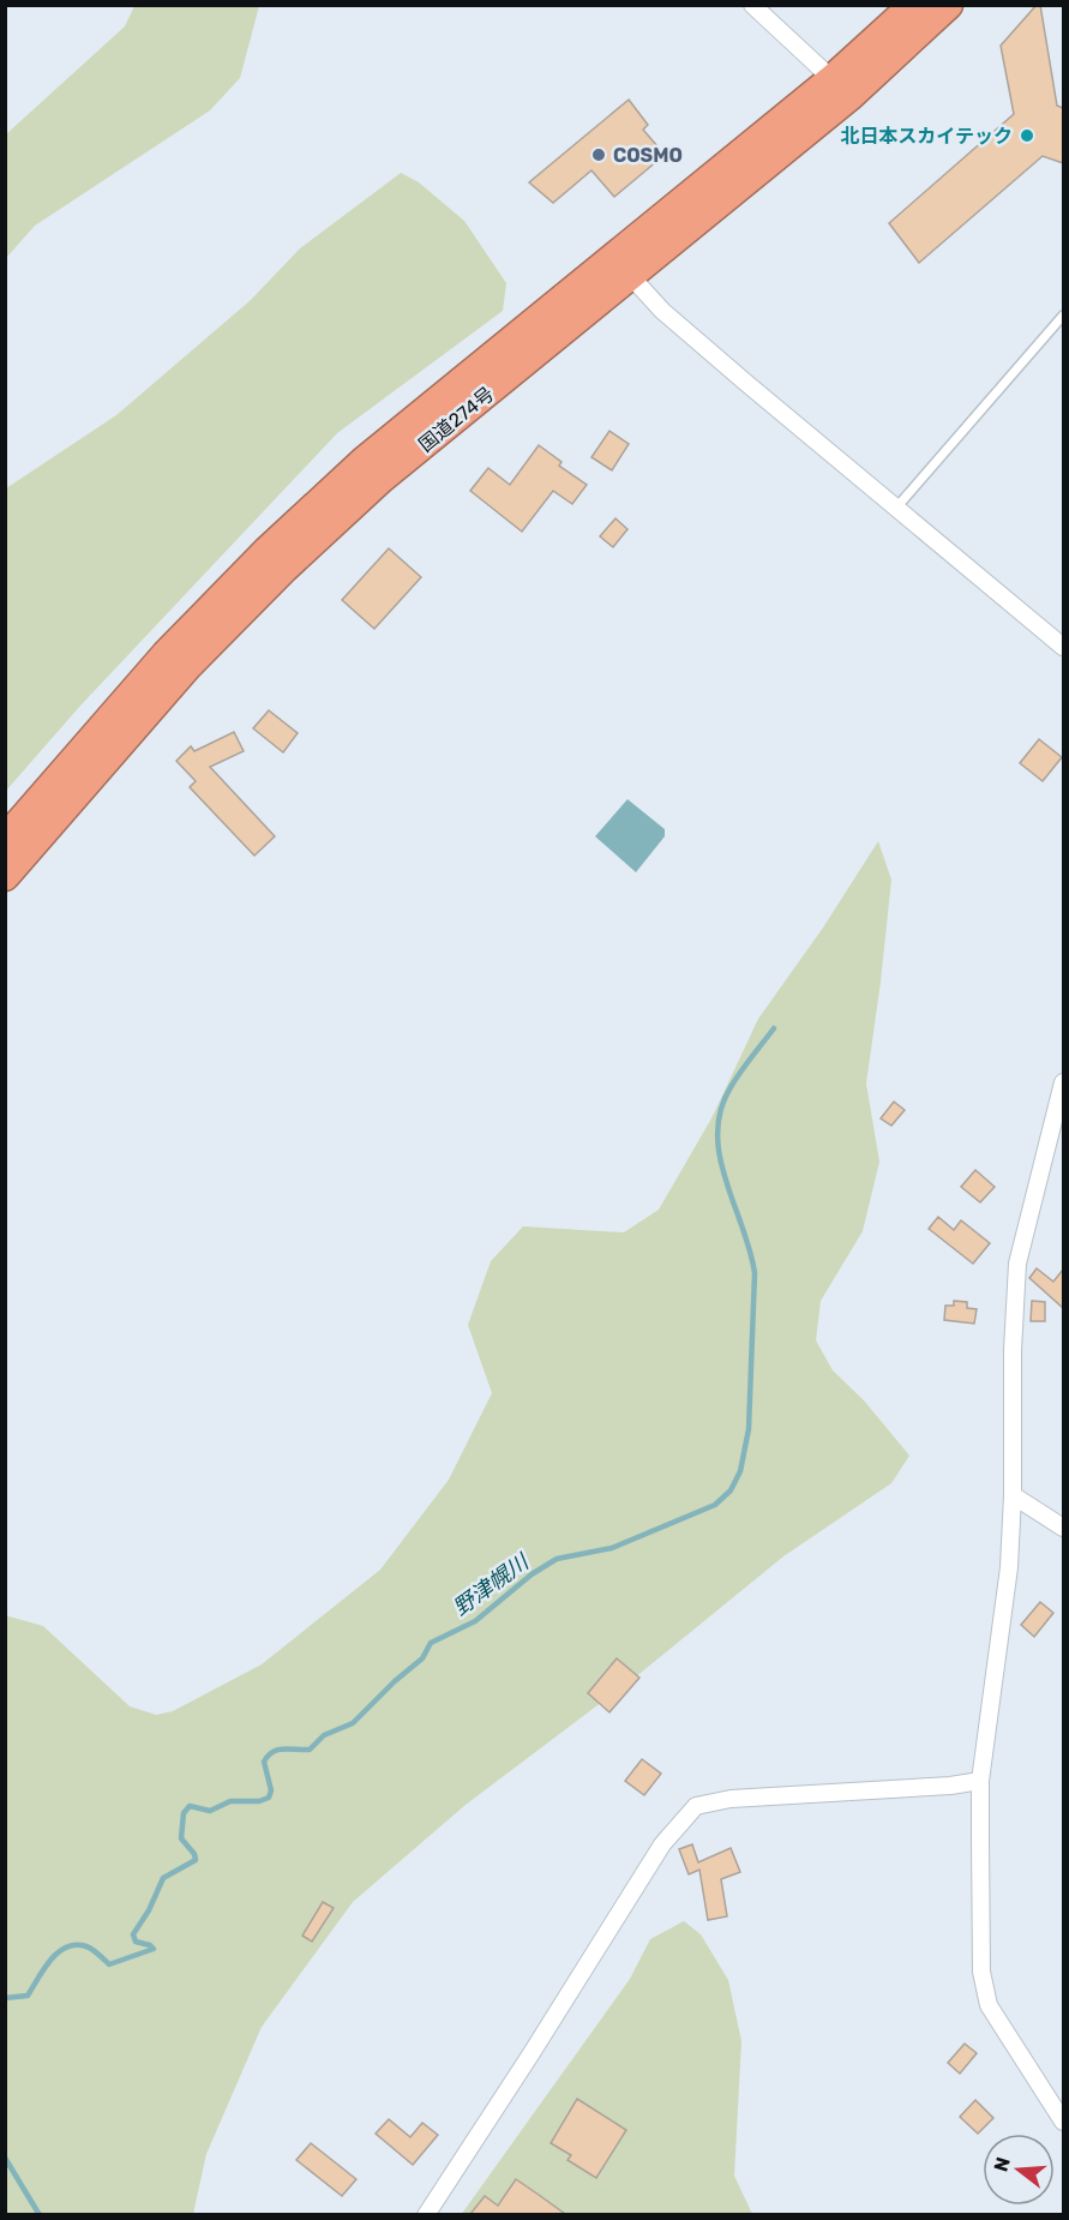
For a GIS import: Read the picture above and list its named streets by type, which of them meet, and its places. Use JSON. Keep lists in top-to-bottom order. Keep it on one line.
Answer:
{"streets":{"highway":["国道274号"]},"water":["野津幌川"],"places":["北日本スカイテック","COSMO"],"north":"left"}
